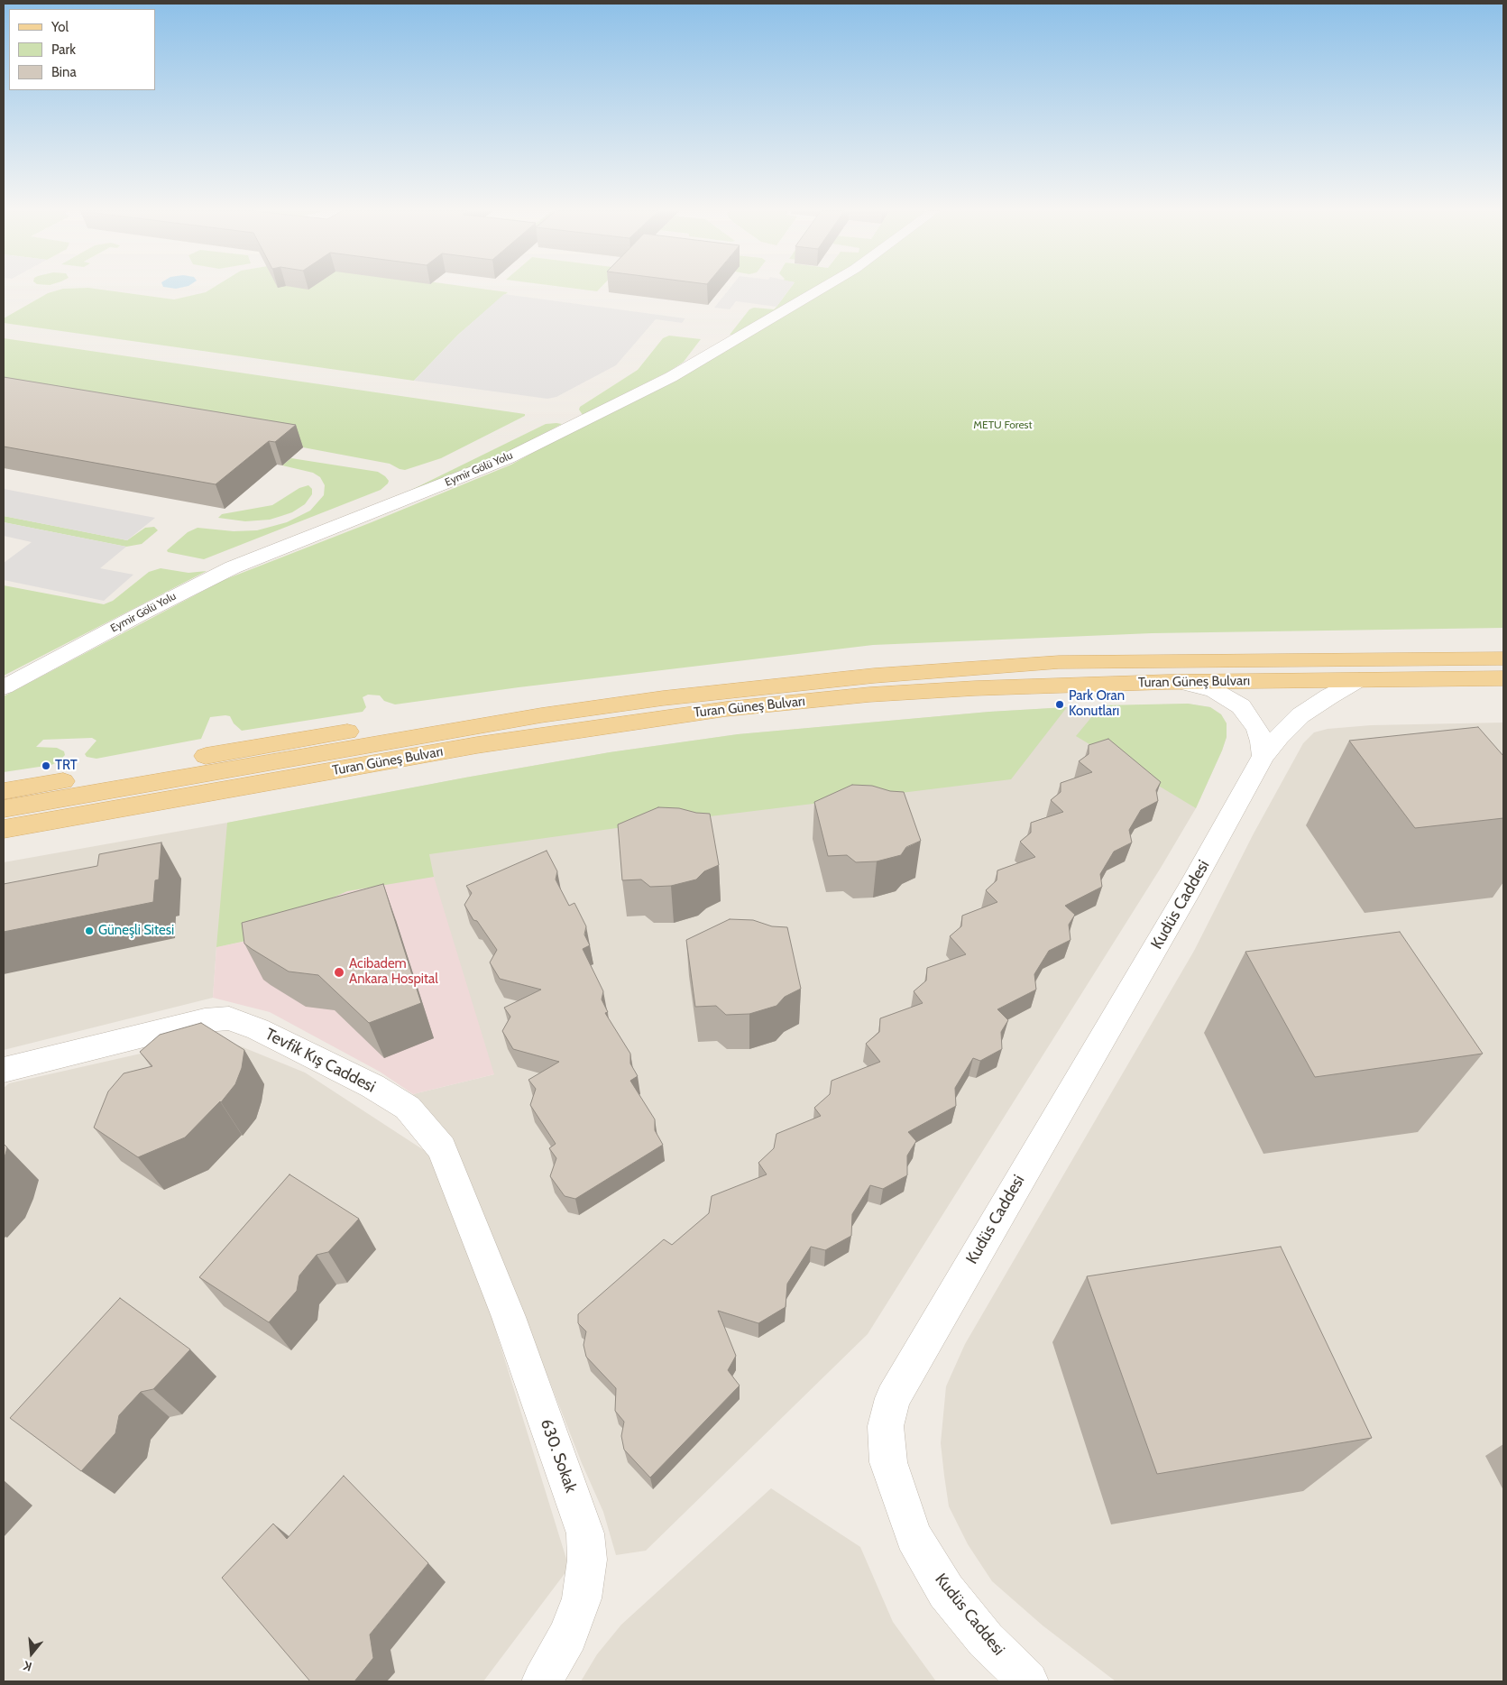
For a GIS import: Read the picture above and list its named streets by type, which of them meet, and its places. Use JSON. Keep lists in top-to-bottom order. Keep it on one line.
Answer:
{"streets":{"main road":["Turan Güneş Bulvarı"],"street":["Eymir Gölü Yolu","Kudüs Caddesi","Tevfik Kış Caddesi","630. Sokak"]},"crossings":[["Turan Güneş Bulvarı","Kudüs Caddesi"],["Tevfik Kış Caddesi","630. Sokak"]],"parks":["METU Forest"],"places":["Park Oran Konutları","TRT","Güneşli Sitesi","Acibadem Ankara Hospital"],"legend":["Yol","Park","Bina"],"north":"bottom"}
